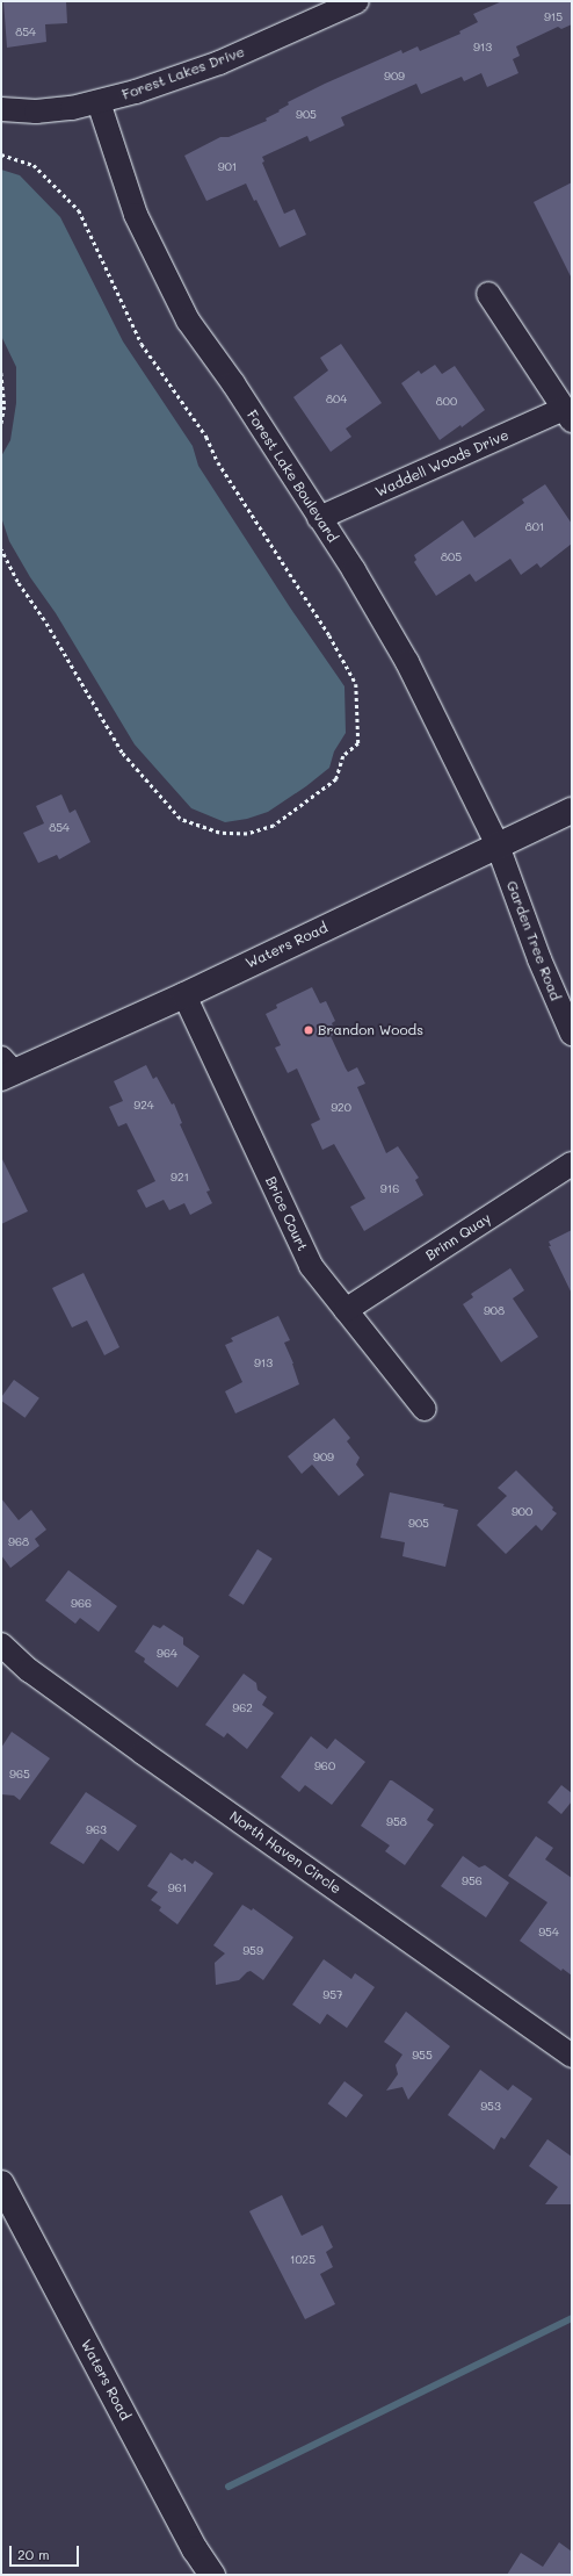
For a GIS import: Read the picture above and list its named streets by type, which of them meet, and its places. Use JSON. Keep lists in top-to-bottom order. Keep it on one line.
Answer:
{"streets":{"street":["Forest Lakes Drive","Waddell Woods Drive","Forest Lake Boulevard","Garden Tree Road","Waters Road","Brice Court","Brinn Quay","North Haven Circle"]},"crossings":[["Forest Lakes Drive","Forest Lake Boulevard"],["Waddell Woods Drive","Forest Lake Boulevard"],["Forest Lake Boulevard","Garden Tree Road"],["Forest Lake Boulevard","Waters Road"],["Garden Tree Road","Waters Road"],["Waters Road","Brice Court"],["Brice Court","Brinn Quay"]],"places":["Brandon Woods"],"house_numbers":["915","854","913","909","905","901","804","800","801","805","854","924","920","921","916","908","913","909","900","905","968","966","964","962","960","965","958","963","956","961","954","959","957","955","953","1025"],"scale_bar":"20 m"}
